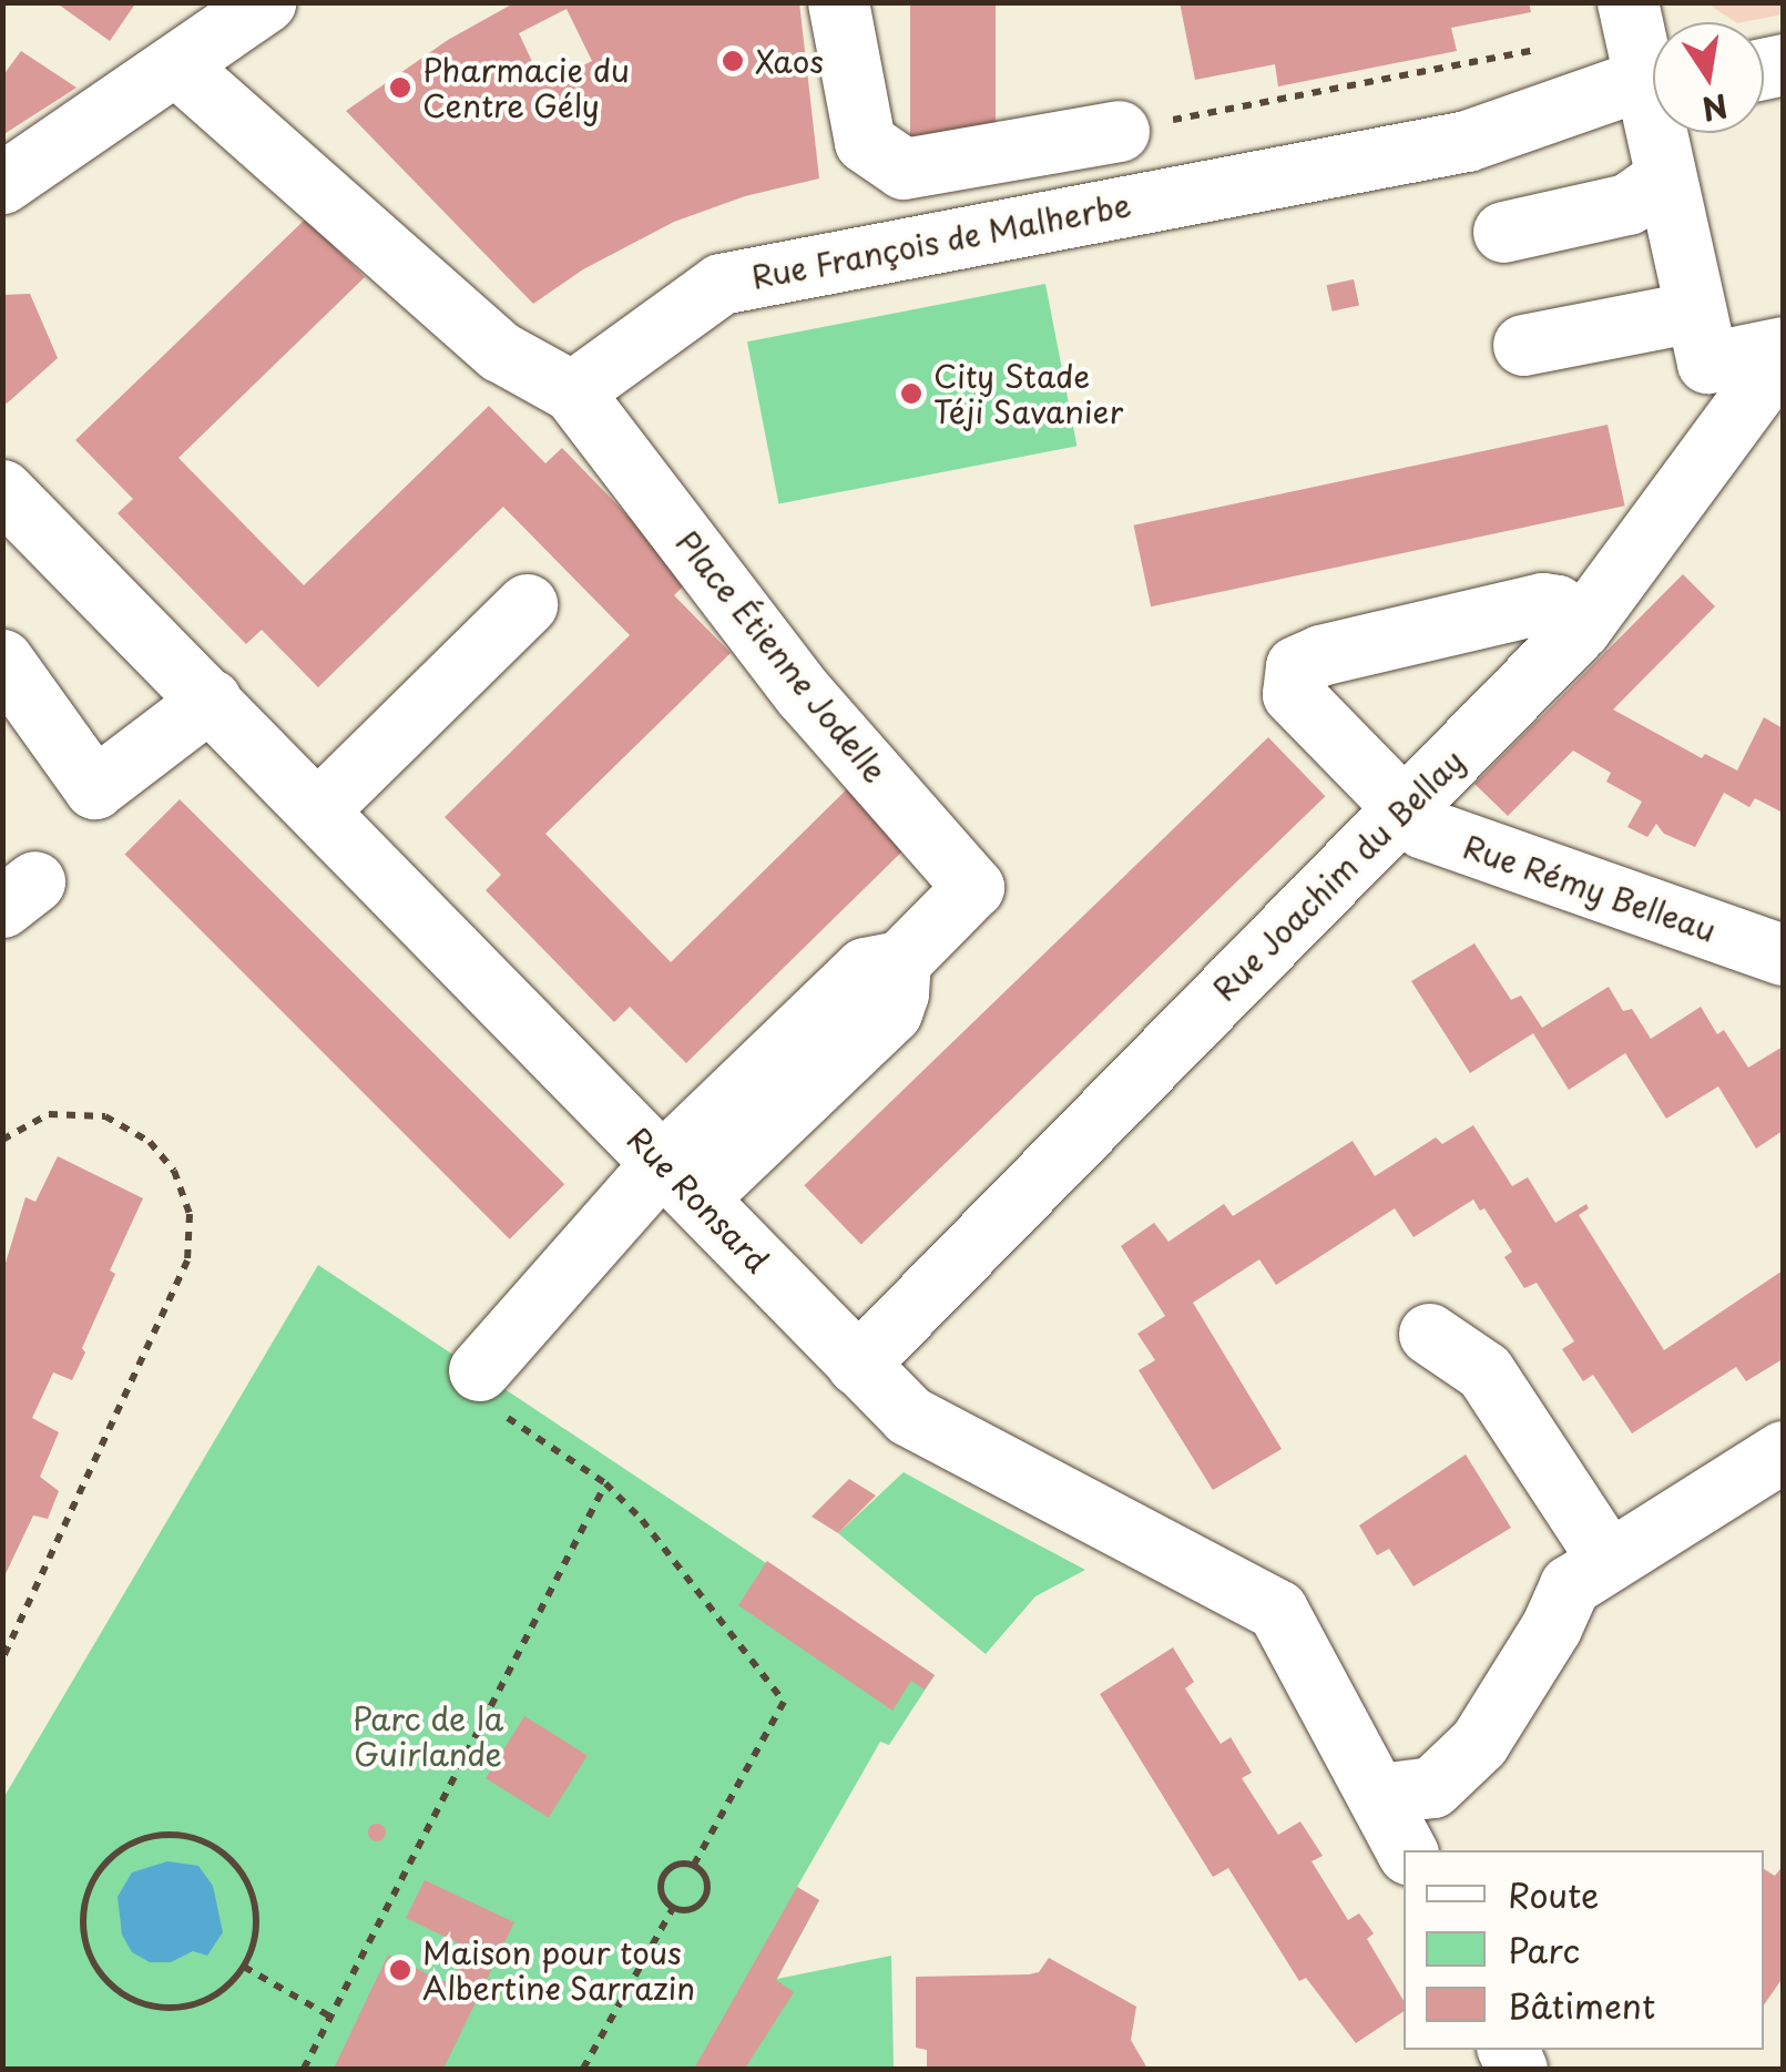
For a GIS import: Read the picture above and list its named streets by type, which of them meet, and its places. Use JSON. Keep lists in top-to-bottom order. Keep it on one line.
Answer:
{"streets":{"street":["Rue François de Malherbe","Place Étienne Jodelle","Rue Joachim du Bellay","Rue Rémy Belleau","Rue Ronsard"]},"crossings":[["Rue François de Malherbe","Place Étienne Jodelle"],["Place Étienne Jodelle","Rue Ronsard"],["Rue Joachim du Bellay","Rue Rémy Belleau"],["Rue Joachim du Bellay","Rue Ronsard"]],"parks":["Parc de la Guirlande"],"places":["Xaos","Pharmacie du Centre Gély","City Stade Téji Savanier","Maison pour tous Albertine Sarrazin"],"legend":["Route","Parc","Bâtiment"],"north":"bottom"}
